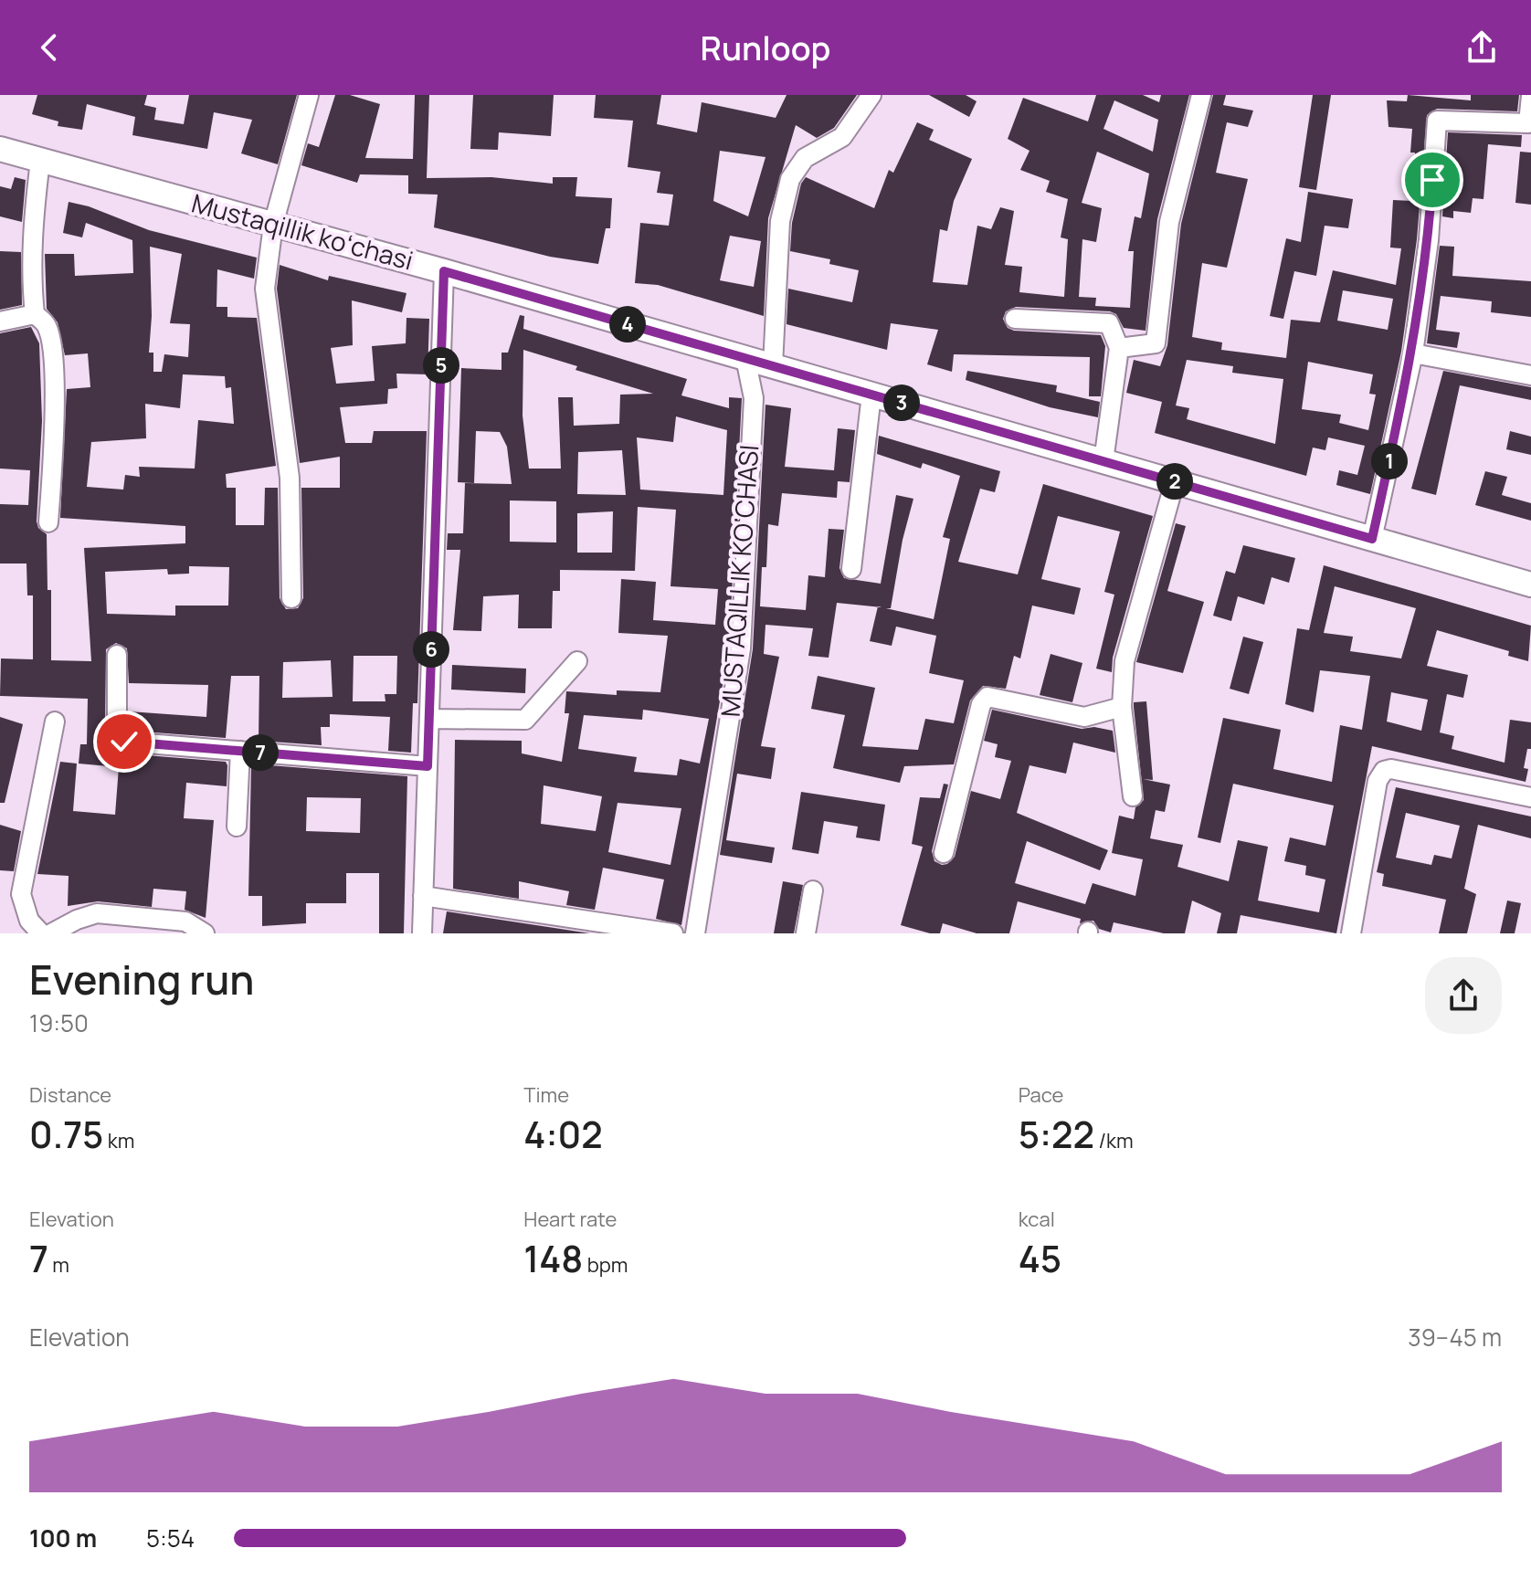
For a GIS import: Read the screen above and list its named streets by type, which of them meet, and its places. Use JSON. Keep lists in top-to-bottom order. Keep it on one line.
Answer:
{"streets":{"main road":["Mustaqillik koʻchasi"],"street":["MUSTAQILLIK KO‘CHASI"]},"crossings":[["Mustaqillik koʻchasi","MUSTAQILLIK KO‘CHASI"]],"page":{"header":"Runloop","pins":["4","5","3","1","2","6","7"],"heading":["Evening run","19:50"],"stats":[["Distance","0.75 km"],["Time","4:02"],["Pace","5:22 /km"],["Elevation","7 m"],["Heart rate","148 bpm"],["kcal","45"]],"chart":["Elevation","39–45 m"],"list":[{"name":"100 m","note":"5:54"}]}}
